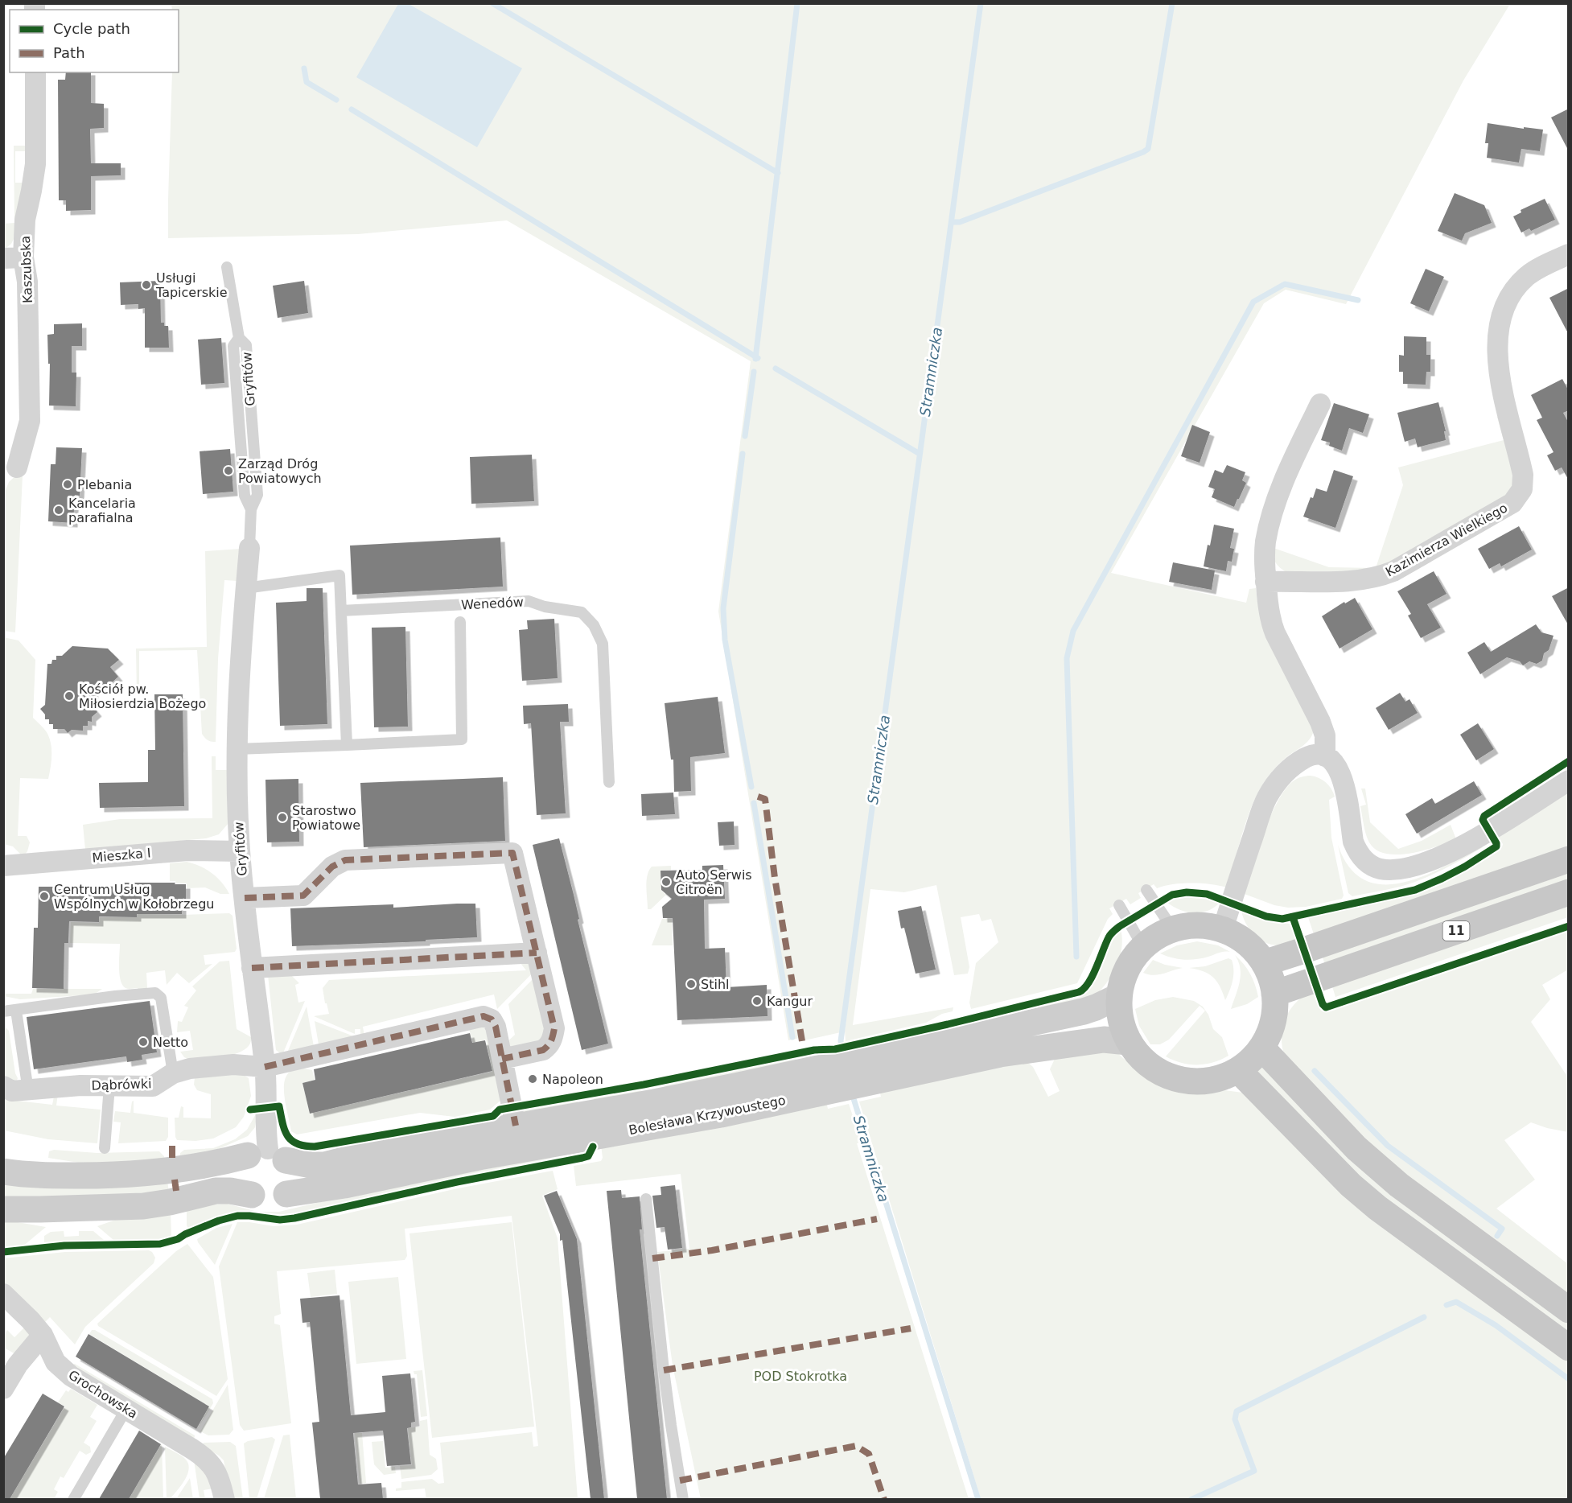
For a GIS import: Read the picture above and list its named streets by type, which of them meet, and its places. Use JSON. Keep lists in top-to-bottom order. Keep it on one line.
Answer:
{"streets":{"main road":["11","Bolesława Krzywoustego"],"street":["Kaszubska","Gryfitów","Kazimierza Wielkiego","Mieszka I","Dąbrówki","Grochowska"],"lane":["Wenedów"]},"crossings":[["Gryfitów","Mieszka I"],["Gryfitów","Dąbrówki"],["Gryfitów","Bolesława Krzywoustego"],["11","Bolesława Krzywoustego"]],"water":["Stramniczka"],"parks":["POD Stokrotka"],"places":["Usługi Tapicerskie","Zarząd Dróg Powiatowych","Plebania","Kancelaria parafialna","Kościół pw. Miłosierdzia Bożego","Starostwo Powiatowe","Auto Serwis Citroën","Centrum Usług Wspólnych w Kołobrzegu","Stihl","Kangur","Netto","Napoleon"],"legend":["Cycle path","Path"]}
